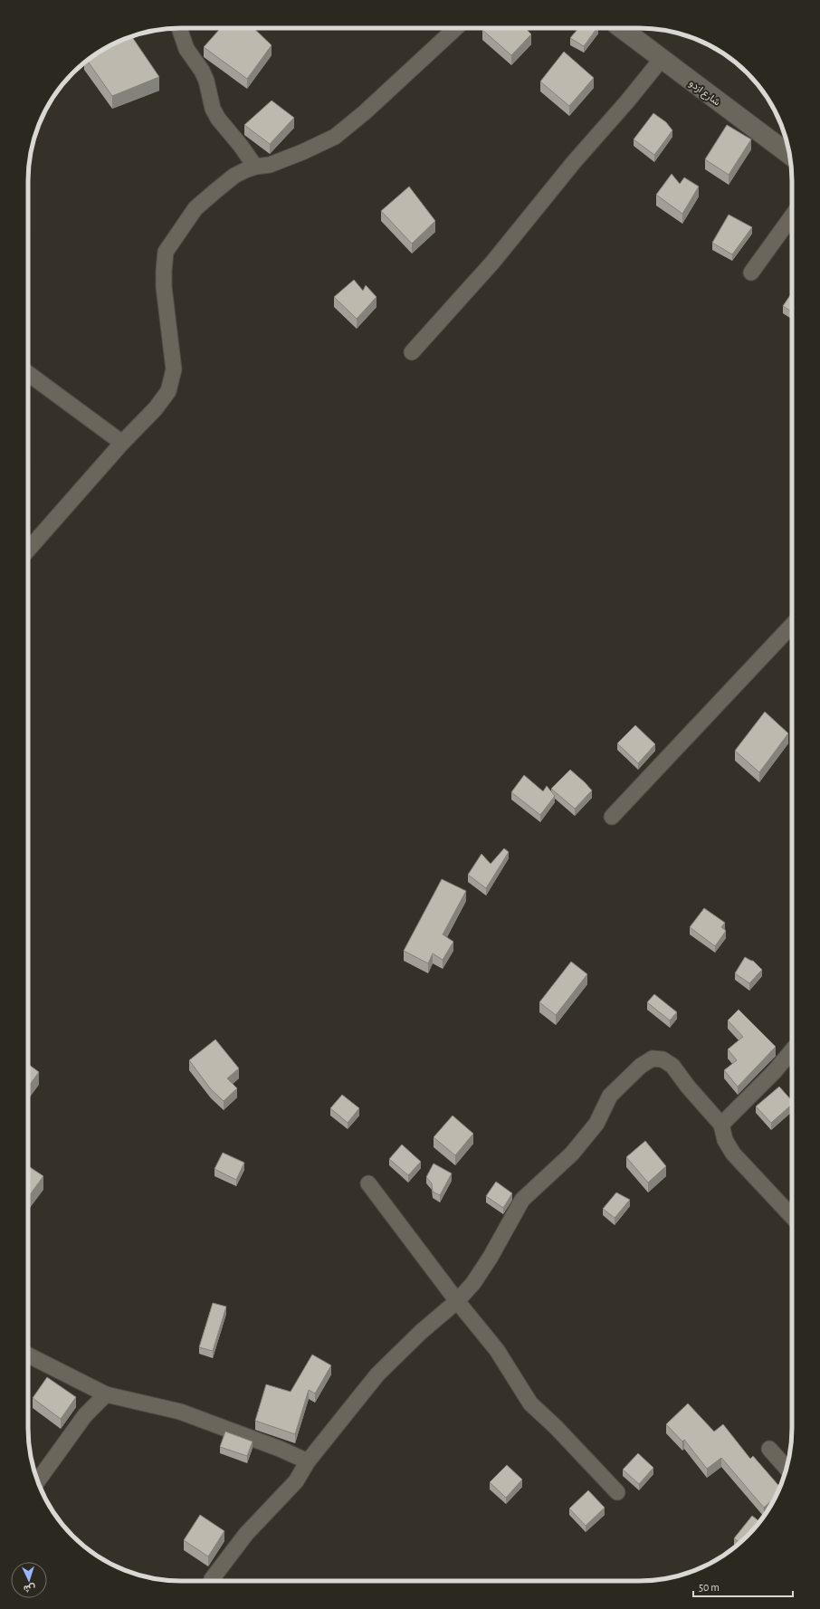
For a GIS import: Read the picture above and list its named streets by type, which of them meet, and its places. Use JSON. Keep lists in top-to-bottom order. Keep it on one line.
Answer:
{"streets":{"street":["شارع ازدو"]},"scale_bar":"50 m","north":"bottom"}
